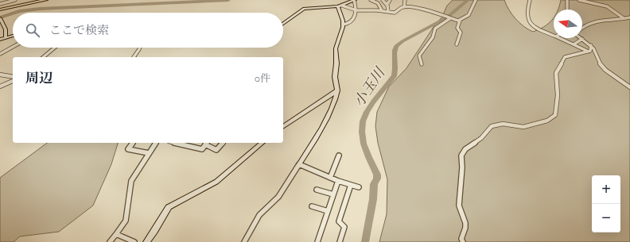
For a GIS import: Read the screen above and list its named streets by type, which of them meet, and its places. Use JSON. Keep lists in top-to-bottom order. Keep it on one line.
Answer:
{"water":["小玉川"],"north":"left","page":{"search":"ここで検索","heading":["周辺","0件"],"map_buttons":["+","−"]}}
